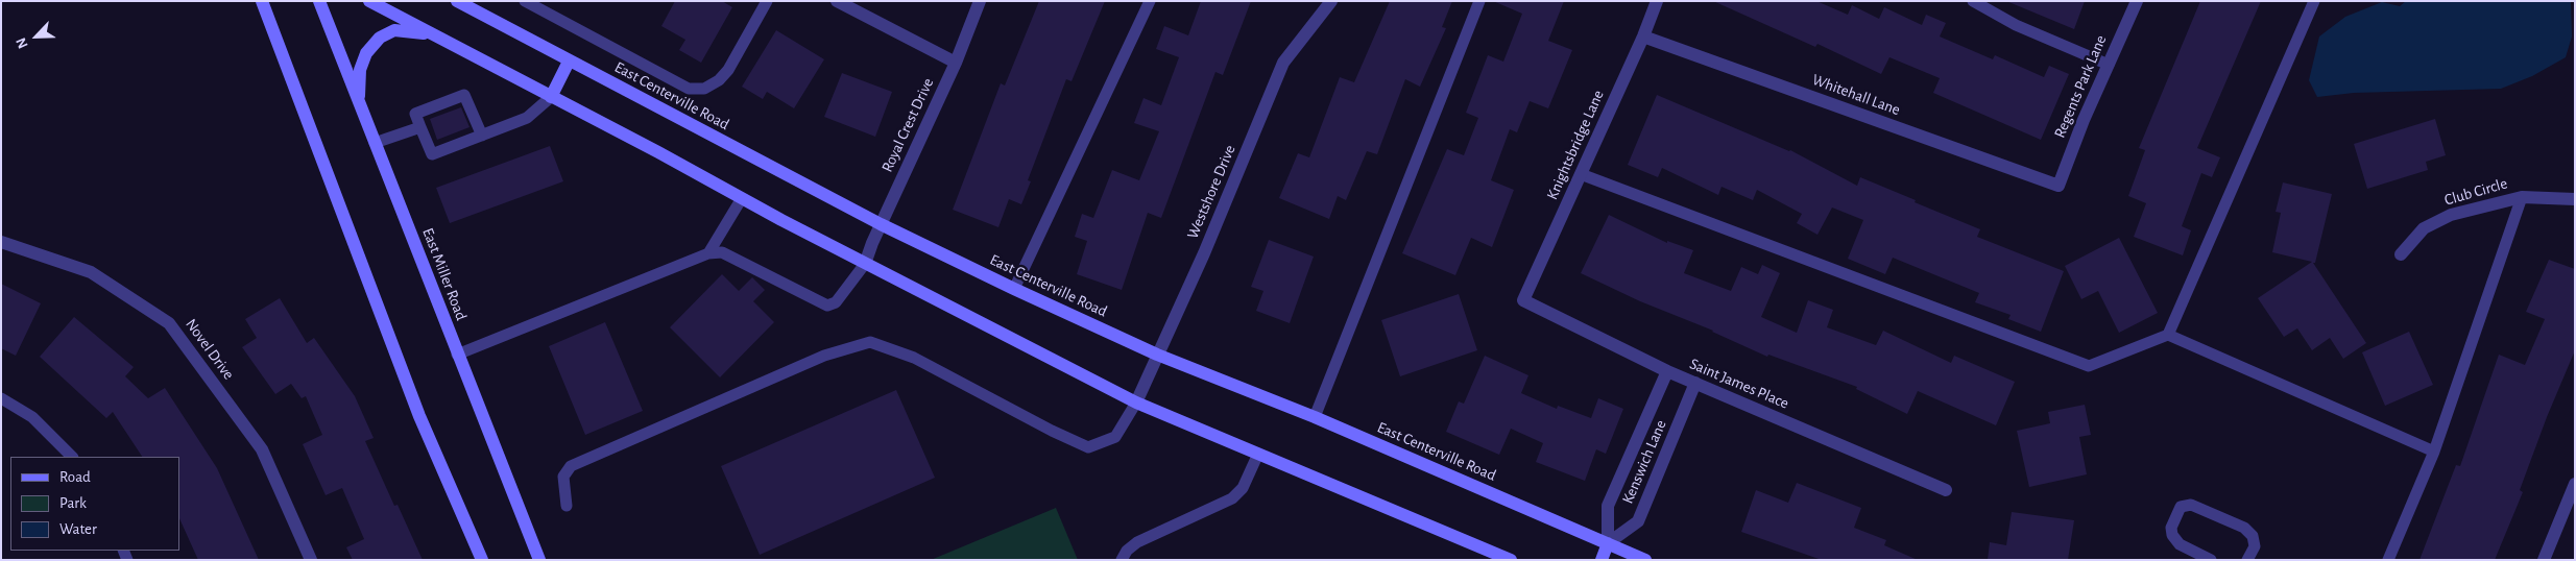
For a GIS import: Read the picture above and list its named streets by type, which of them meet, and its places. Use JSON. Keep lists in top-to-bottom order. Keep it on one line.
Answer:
{"streets":{"main road":["East Centerville Road","East Miller Road"],"street":["Regents Park Lane","Whitehall Lane","Royal Crest Drive","Knightsbridge Lane","Westshore Drive","Club Circle","Novel Drive","Saint James Place","Kenswich Lane"]},"crossings":[["Regents Park Lane","Whitehall Lane"],["Whitehall Lane","Knightsbridge Lane"],["East Centerville Road","Royal Crest Drive"],["East Centerville Road","Westshore Drive"],["East Centerville Road","Kenswich Lane"],["Knightsbridge Lane","Saint James Place"],["Saint James Place","Kenswich Lane"]],"legend":["Road","Park","Water"],"north":"bottom left"}
